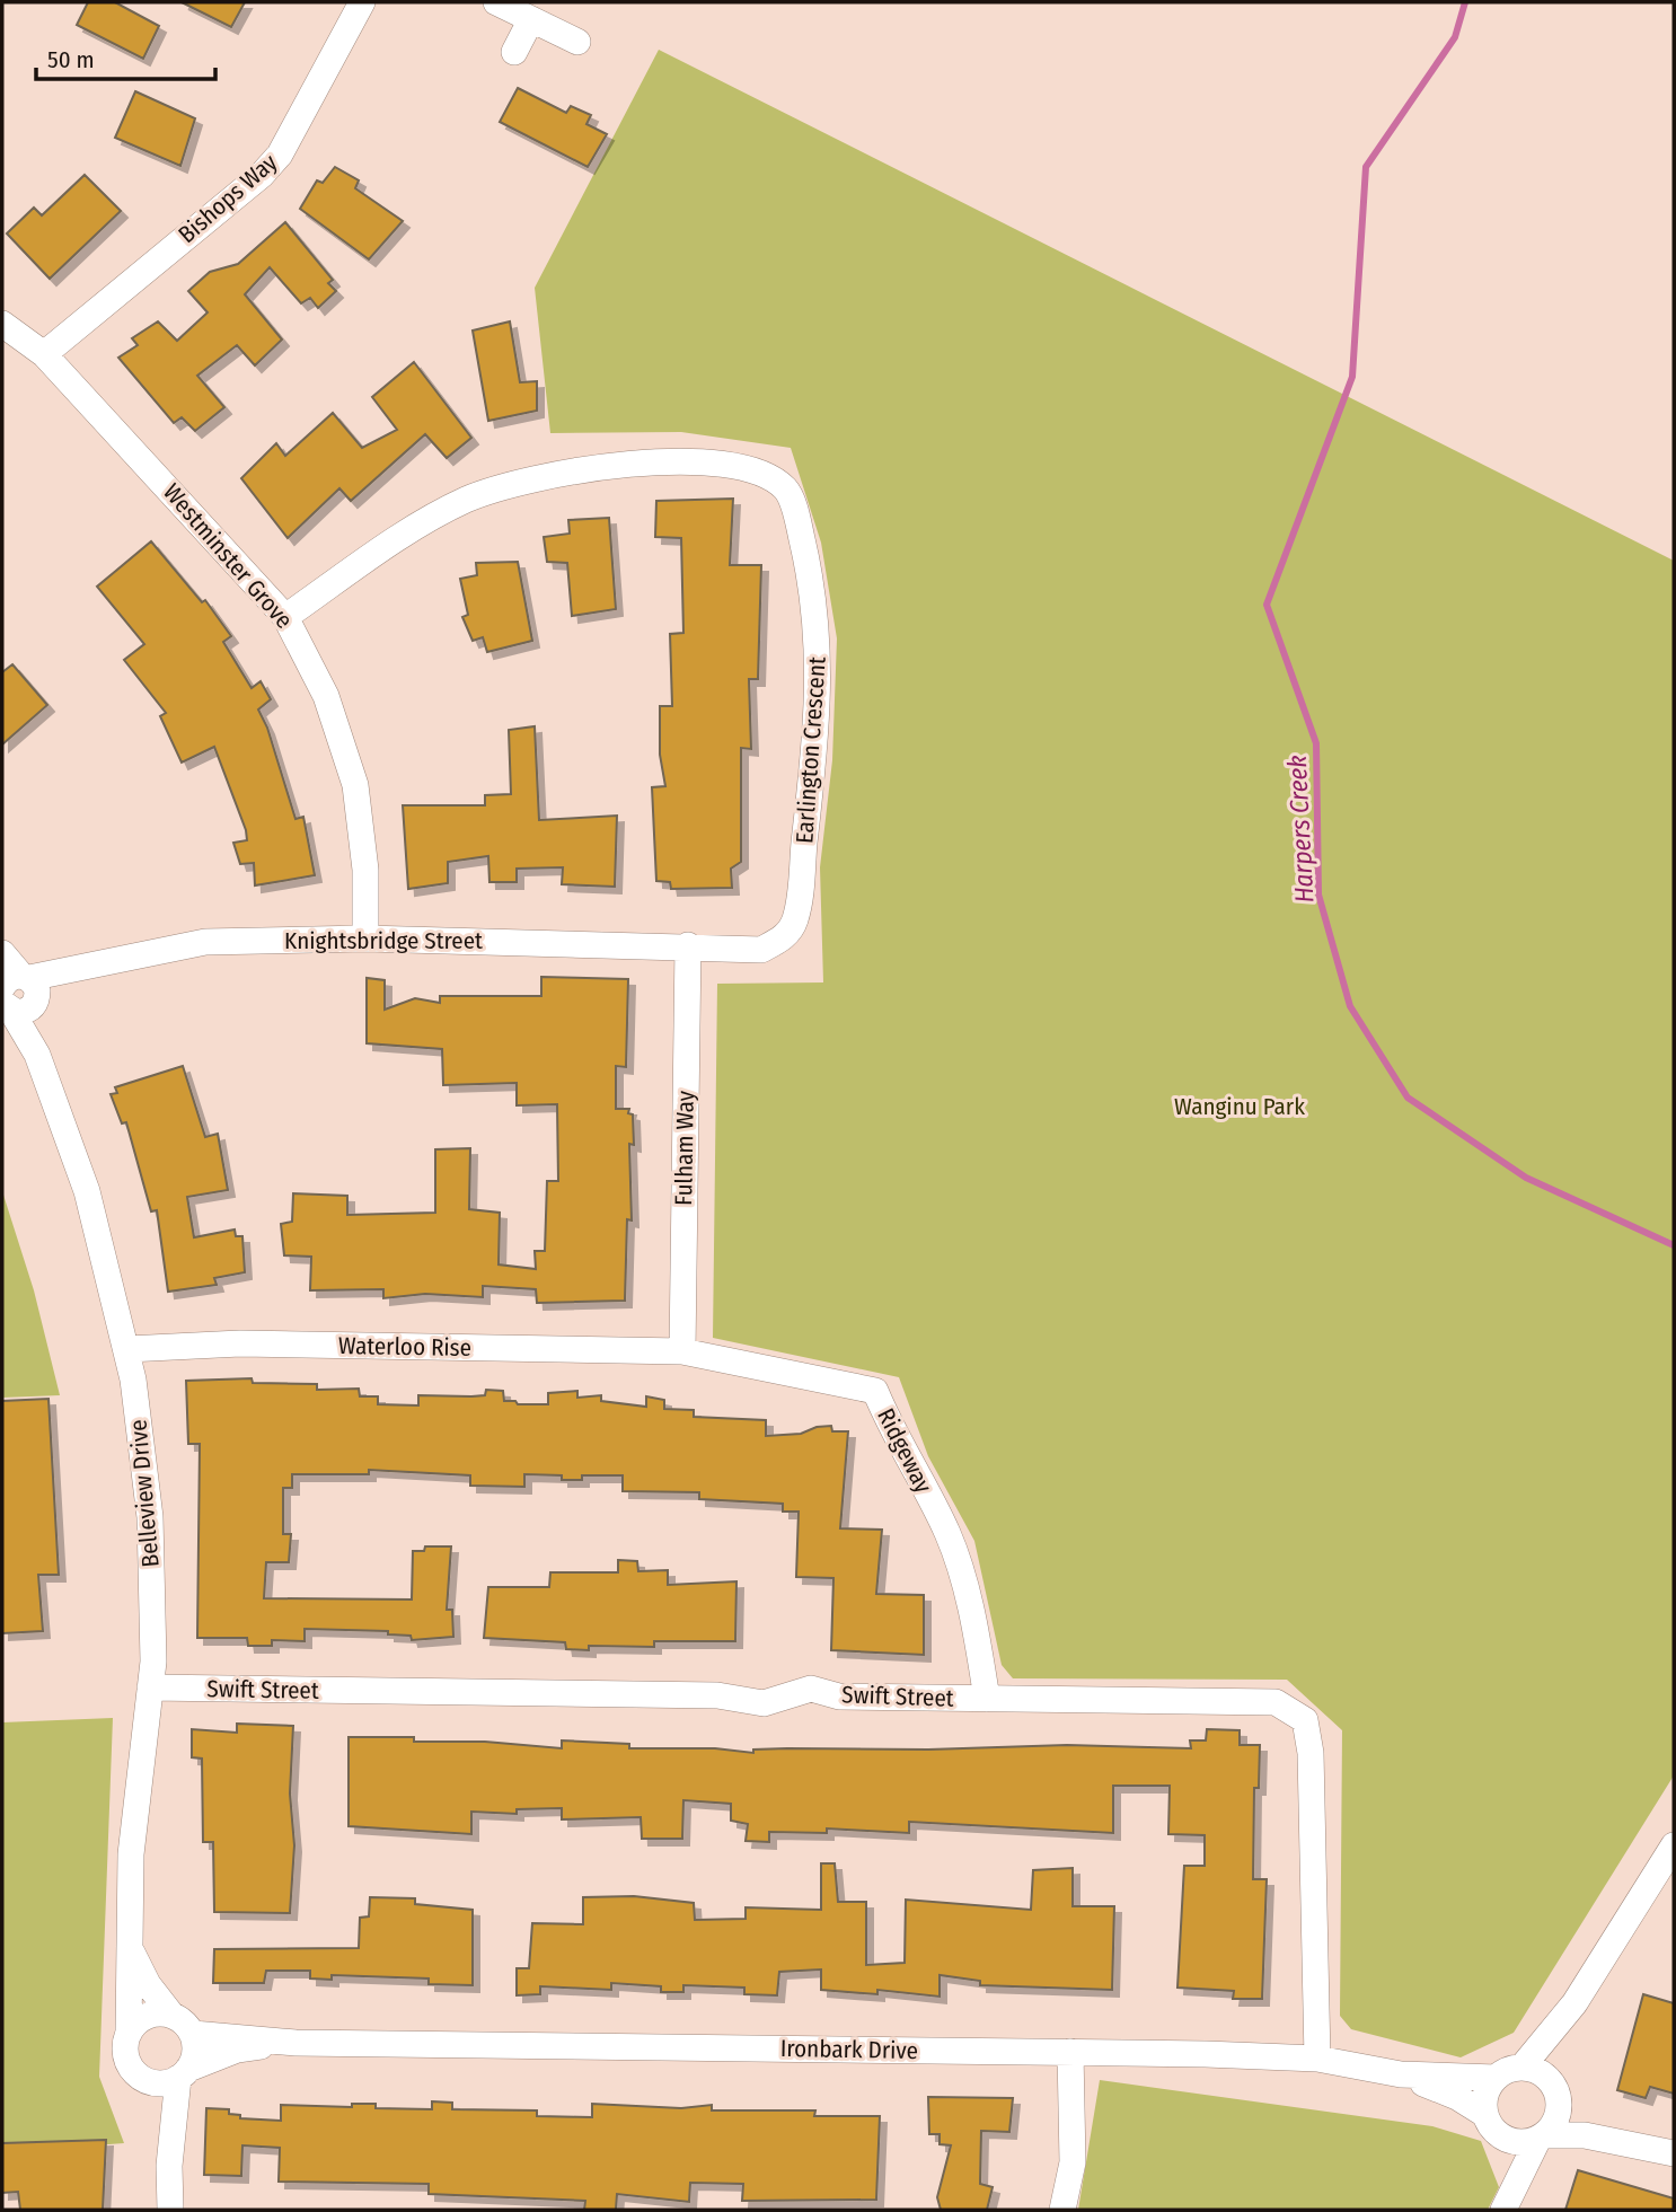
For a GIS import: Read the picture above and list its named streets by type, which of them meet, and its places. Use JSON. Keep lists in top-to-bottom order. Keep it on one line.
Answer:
{"streets":{"street":["Bishops Way","Westminster Grove","Earlington Crescent","Knightsbridge Street","Fulham Way","Waterloo Rise","Ridgeway","Belleview Drive","Swift Street","Ironbark Drive"]},"crossings":[["Bishops Way","Westminster Grove"],["Westminster Grove","Earlington Crescent"],["Westminster Grove","Knightsbridge Street"],["Earlington Crescent","Knightsbridge Street"],["Earlington Crescent","Fulham Way"],["Knightsbridge Street","Fulham Way"],["Knightsbridge Street","Belleview Drive"],["Fulham Way","Waterloo Rise"],["Fulham Way","Ridgeway"],["Waterloo Rise","Ridgeway"],["Waterloo Rise","Belleview Drive"],["Ridgeway","Swift Street"],["Belleview Drive","Swift Street"],["Belleview Drive","Ironbark Drive"],["Swift Street","Ironbark Drive"]],"water":["Harpers Creek"],"parks":["Wanginu Park"],"scale_bar":"50 m"}
